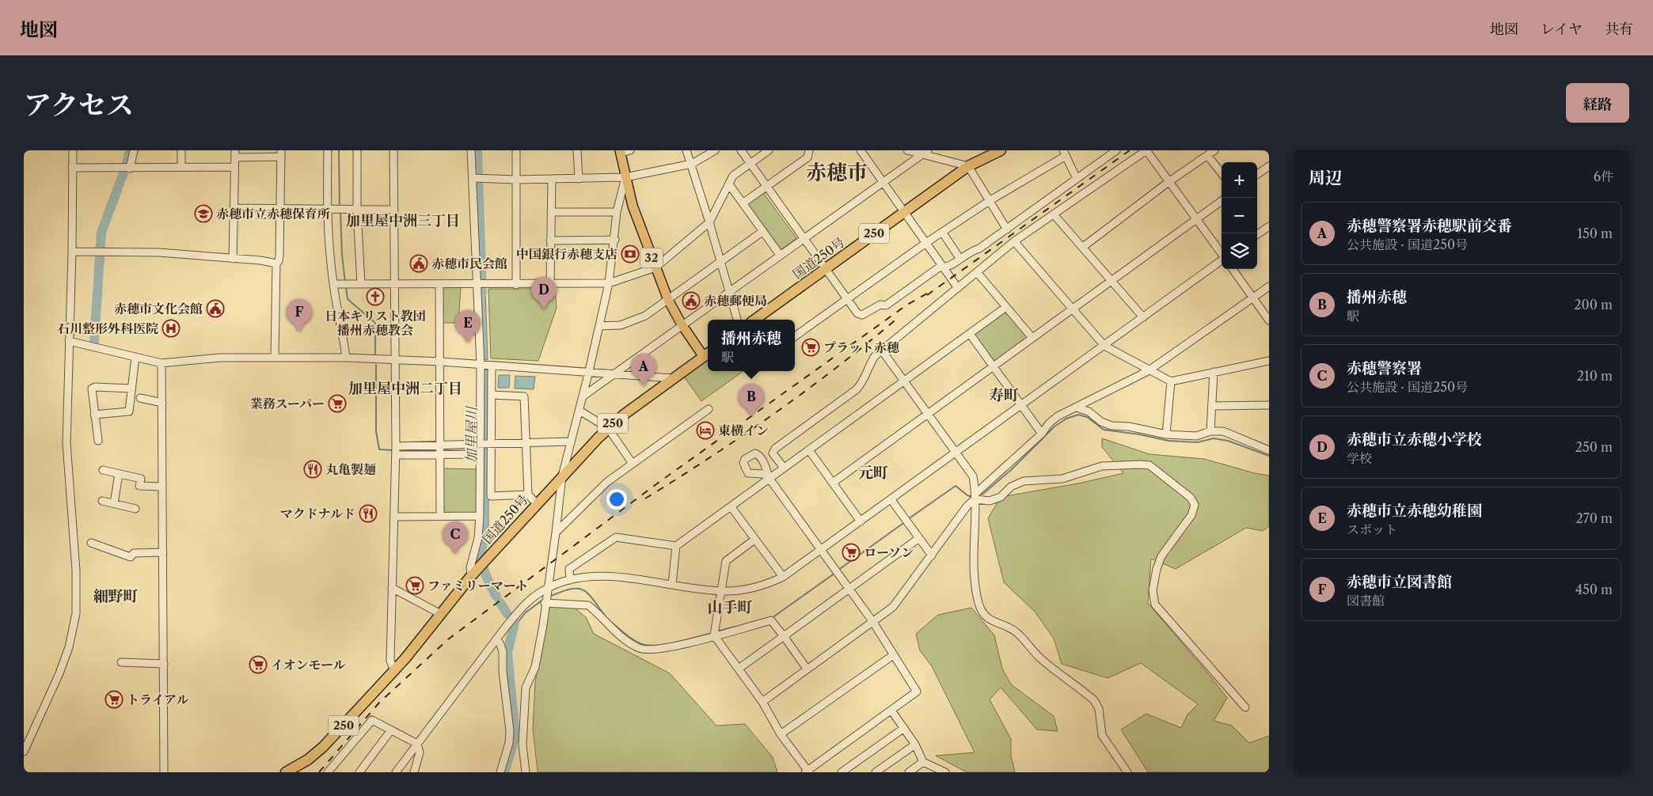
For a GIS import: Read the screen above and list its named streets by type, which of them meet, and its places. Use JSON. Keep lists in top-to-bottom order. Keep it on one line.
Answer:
{"streets":{"highway":["250","国道250号"],"main road":["32"]},"crossings":[["32","国道250号"]],"districts":["赤穂市","加里屋中洲三丁目","加里屋中洲二丁目","寿町","元町","細野町","山手町"],"water":["加里屋川"],"places":{"school or university":["赤穂市立赤穂保育所"],"bank":["中国銀行赤穂支店"],"public building":["赤穂市民会館","赤穂郵便局","赤穂市文化会館"],"church":["日本キリスト教団 播州赤穂教会"],"hospital":["石川整形外科医院"],"supermarket":["プラット赤穂","業務スーパー","ローソン","ファミリーマート","イオンモール","トライアル"],"hotel":["東横イン"],"restaurant":["丸亀製麺","マクドナルド"]},"page":{"header":"地図","nav":["地図","レイヤ","共有"],"title":"アクセス","buttons":"経路","heading":["周辺","6件"],"map_buttons":["+","−"],"list":[{"mark":"A","name":"赤穂警察署赤穂駅前交番","note":"公共施設 · 国道250号","value":"150 m"},{"mark":"B","name":"播州赤穂","note":"駅","value":"200 m"},{"mark":"C","name":"赤穂警察署","note":"公共施設 · 国道250号","value":"210 m"},{"mark":"D","name":"赤穂市立赤穂小学校","note":"学校","value":"250 m"},{"mark":"E","name":"赤穂市立赤穂幼稚園","note":"スポット","value":"270 m"},{"mark":"F","name":"赤穂市立図書館","note":"図書館","value":"450 m"}],"pins":["D","F","E","A","B","C"],"popup":["播州赤穂","駅"]}}
